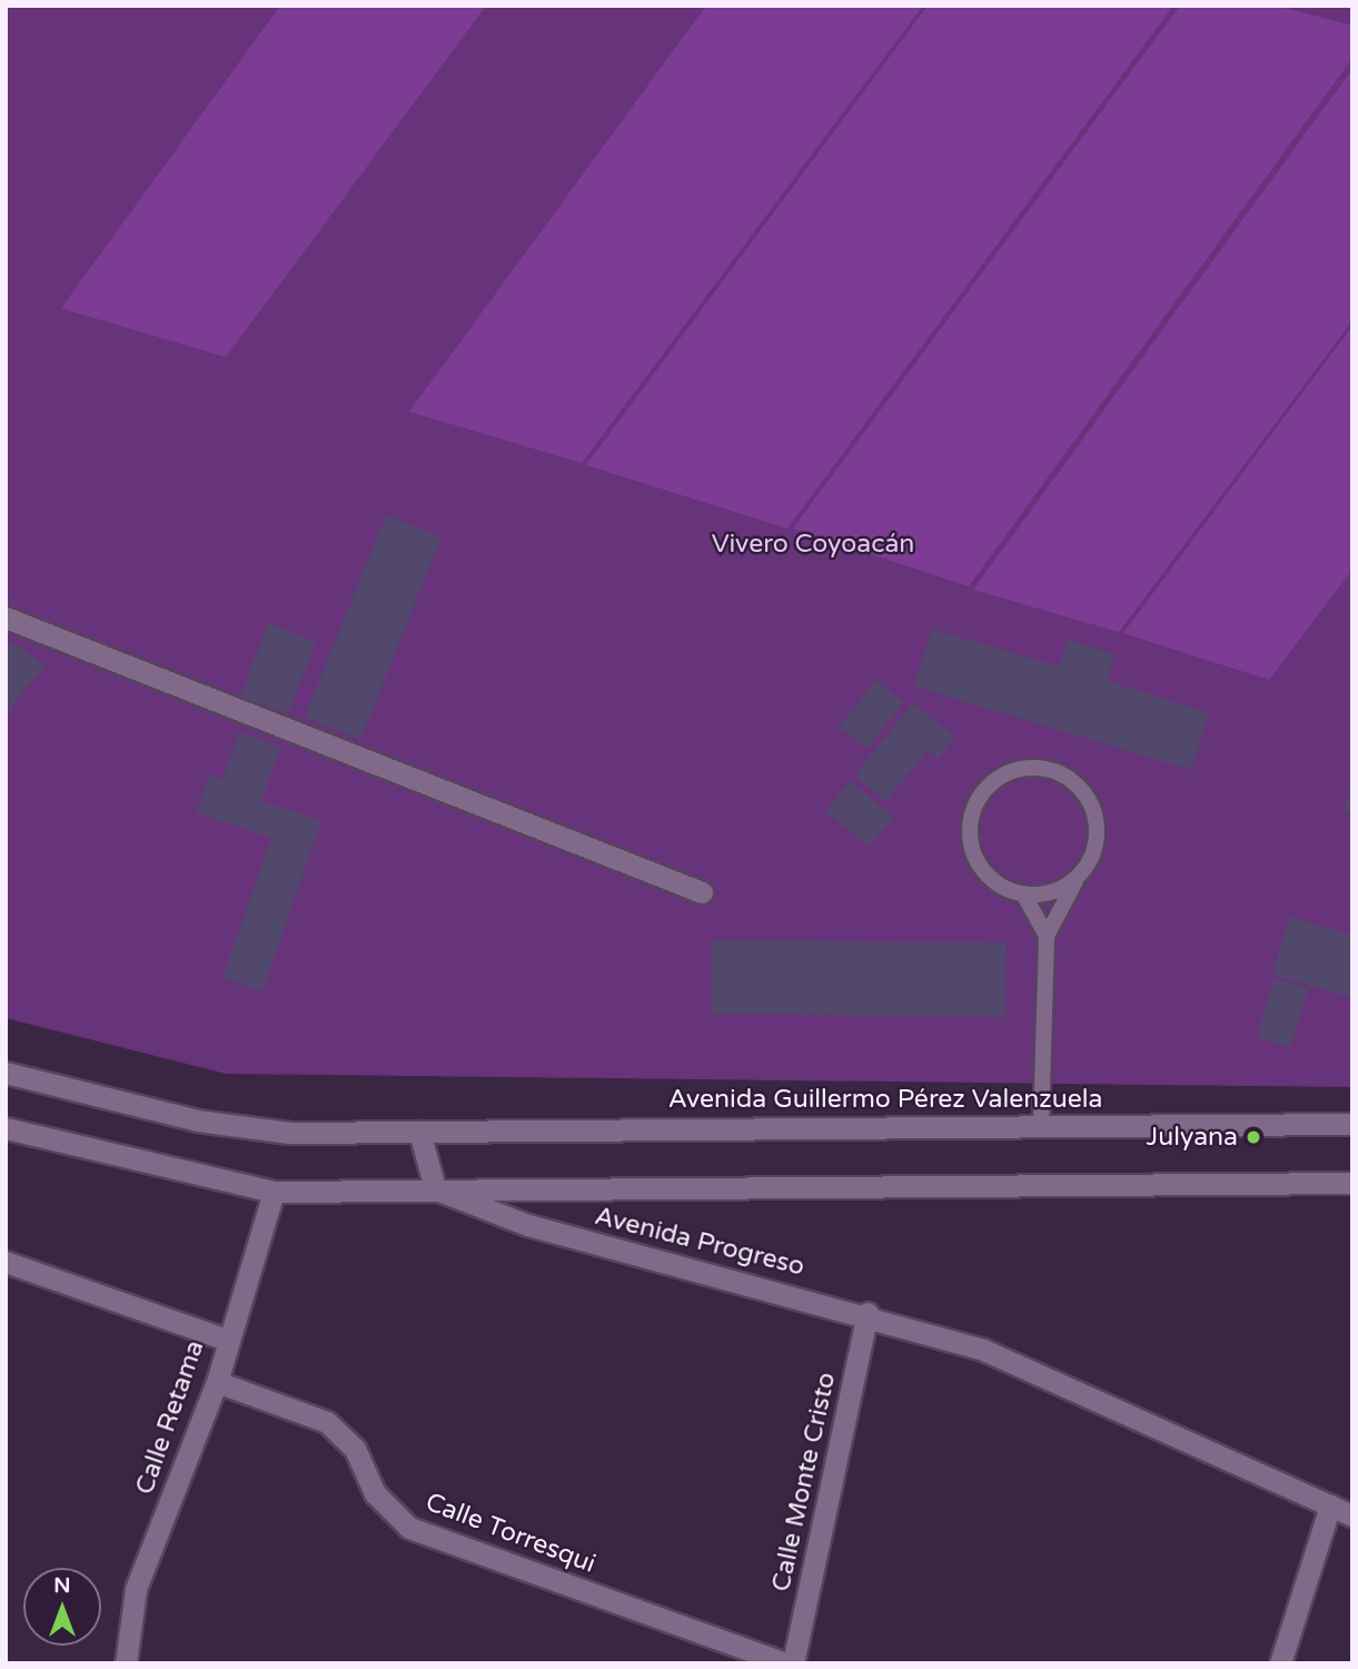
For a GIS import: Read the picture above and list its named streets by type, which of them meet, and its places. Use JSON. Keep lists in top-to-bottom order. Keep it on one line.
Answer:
{"streets":{"street":["Avenida Guillermo Pérez Valenzuela","Avenida Progreso","Calle Retama","Calle Monte Cristo","Calle Torresqui"]},"crossings":[["Avenida Progreso","Calle Retama"],["Avenida Progreso","Calle Monte Cristo"],["Calle Retama","Calle Torresqui"]],"parks":["Vivero Coyoacán"],"places":["Julyana"],"north":"top"}
